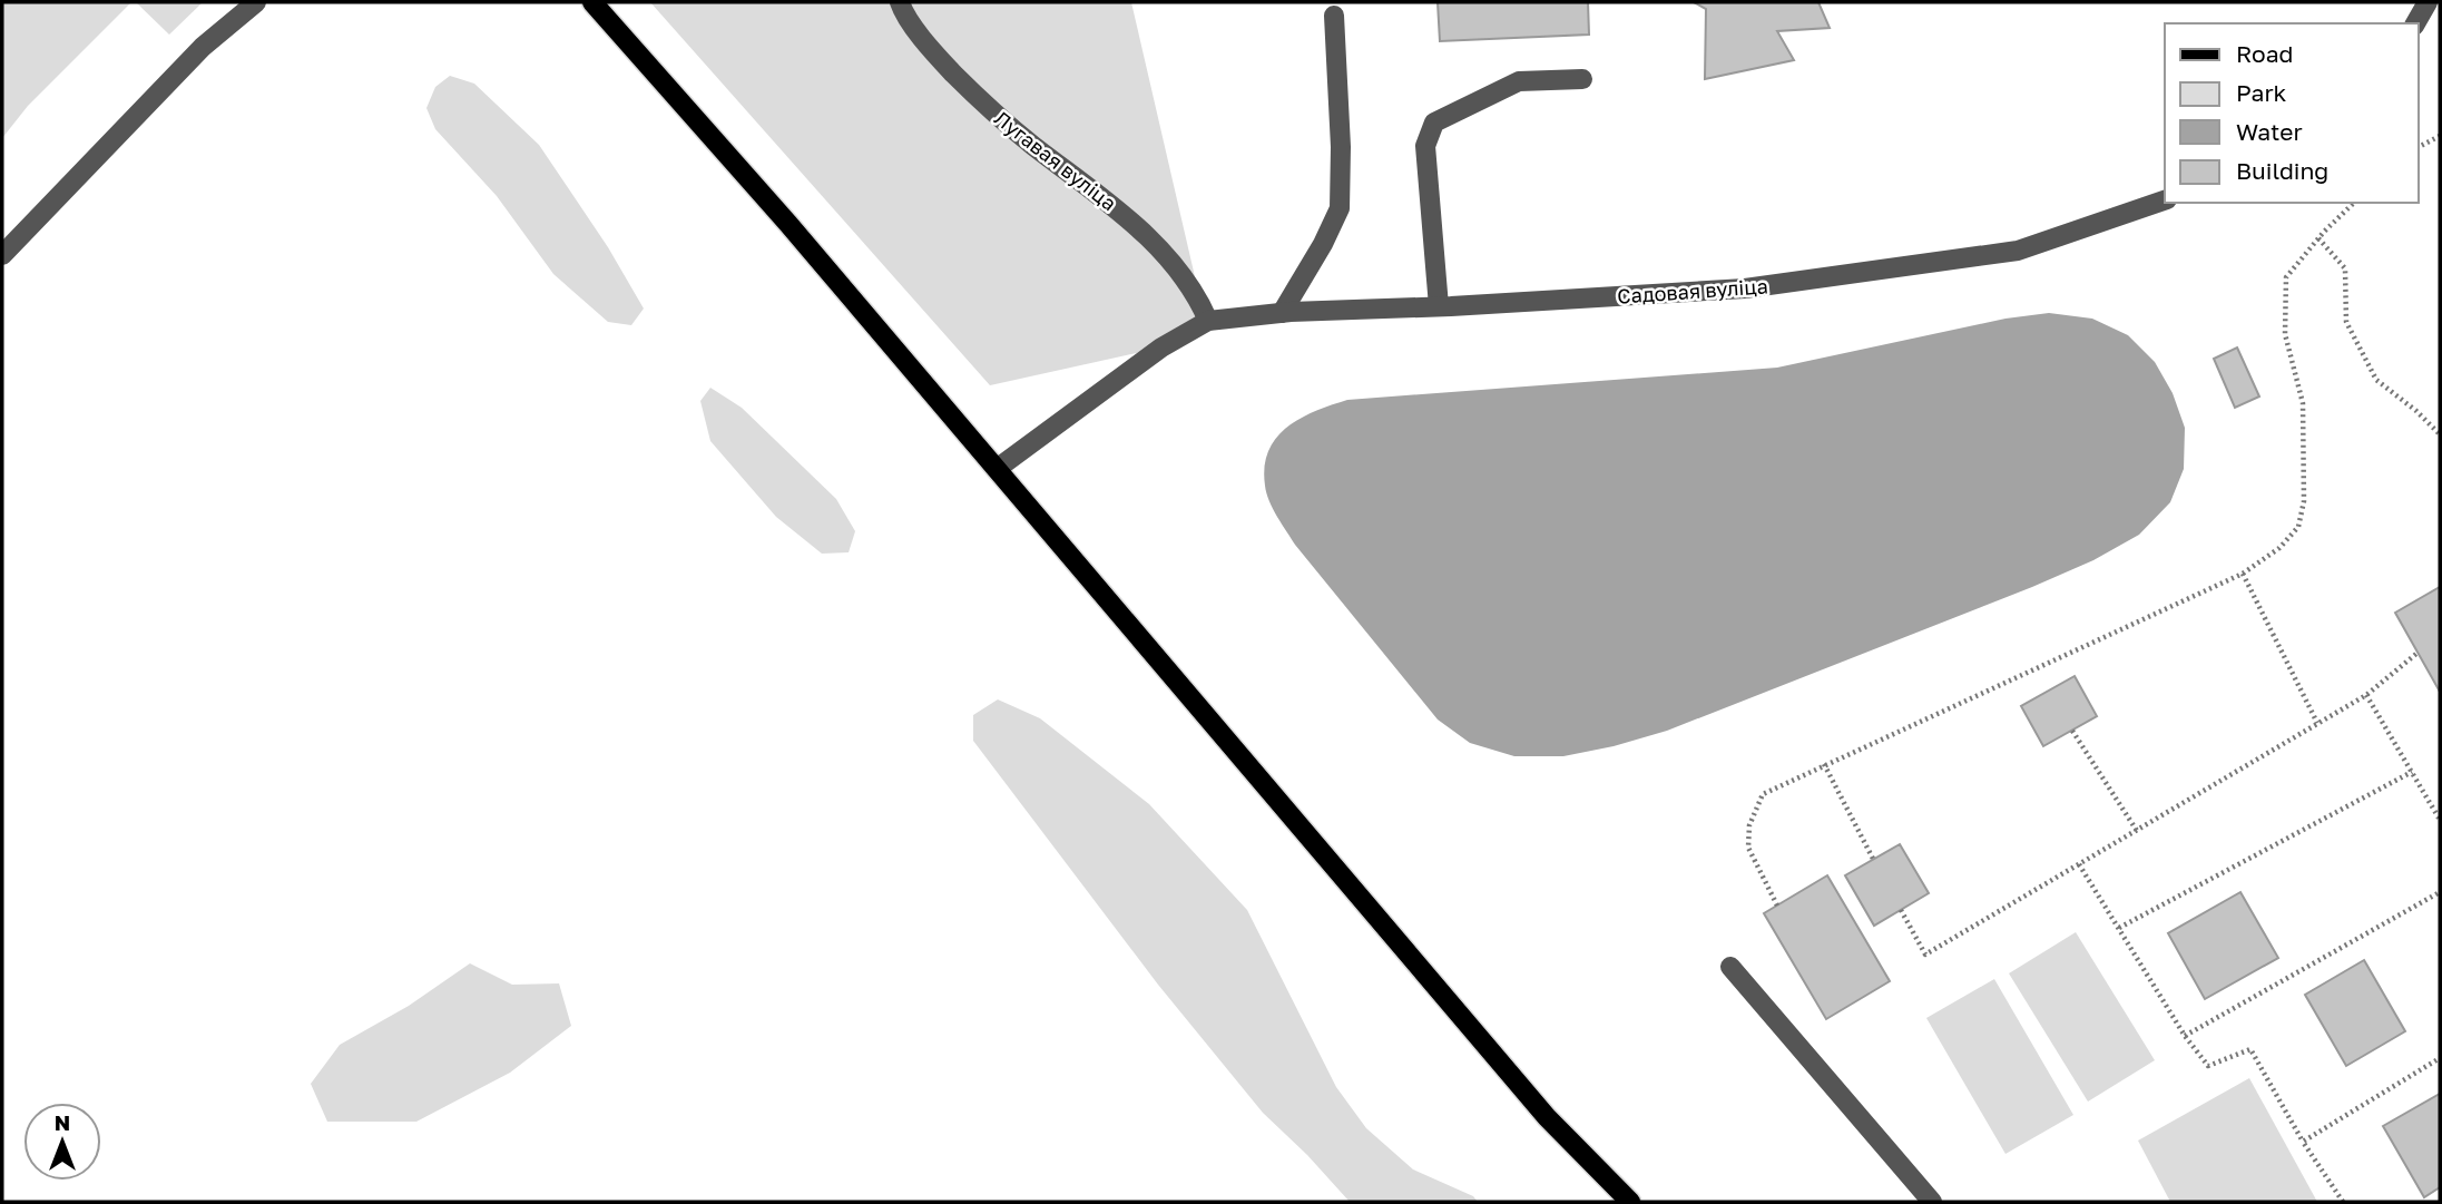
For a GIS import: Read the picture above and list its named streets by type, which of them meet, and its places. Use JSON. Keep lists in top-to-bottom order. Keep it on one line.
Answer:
{"streets":{"street":["Лугавая вуліца","Садовая вуліца"]},"crossings":[["Лугавая вуліца","Садовая вуліца"]],"legend":["Road","Park","Water","Building"],"north":"top"}
